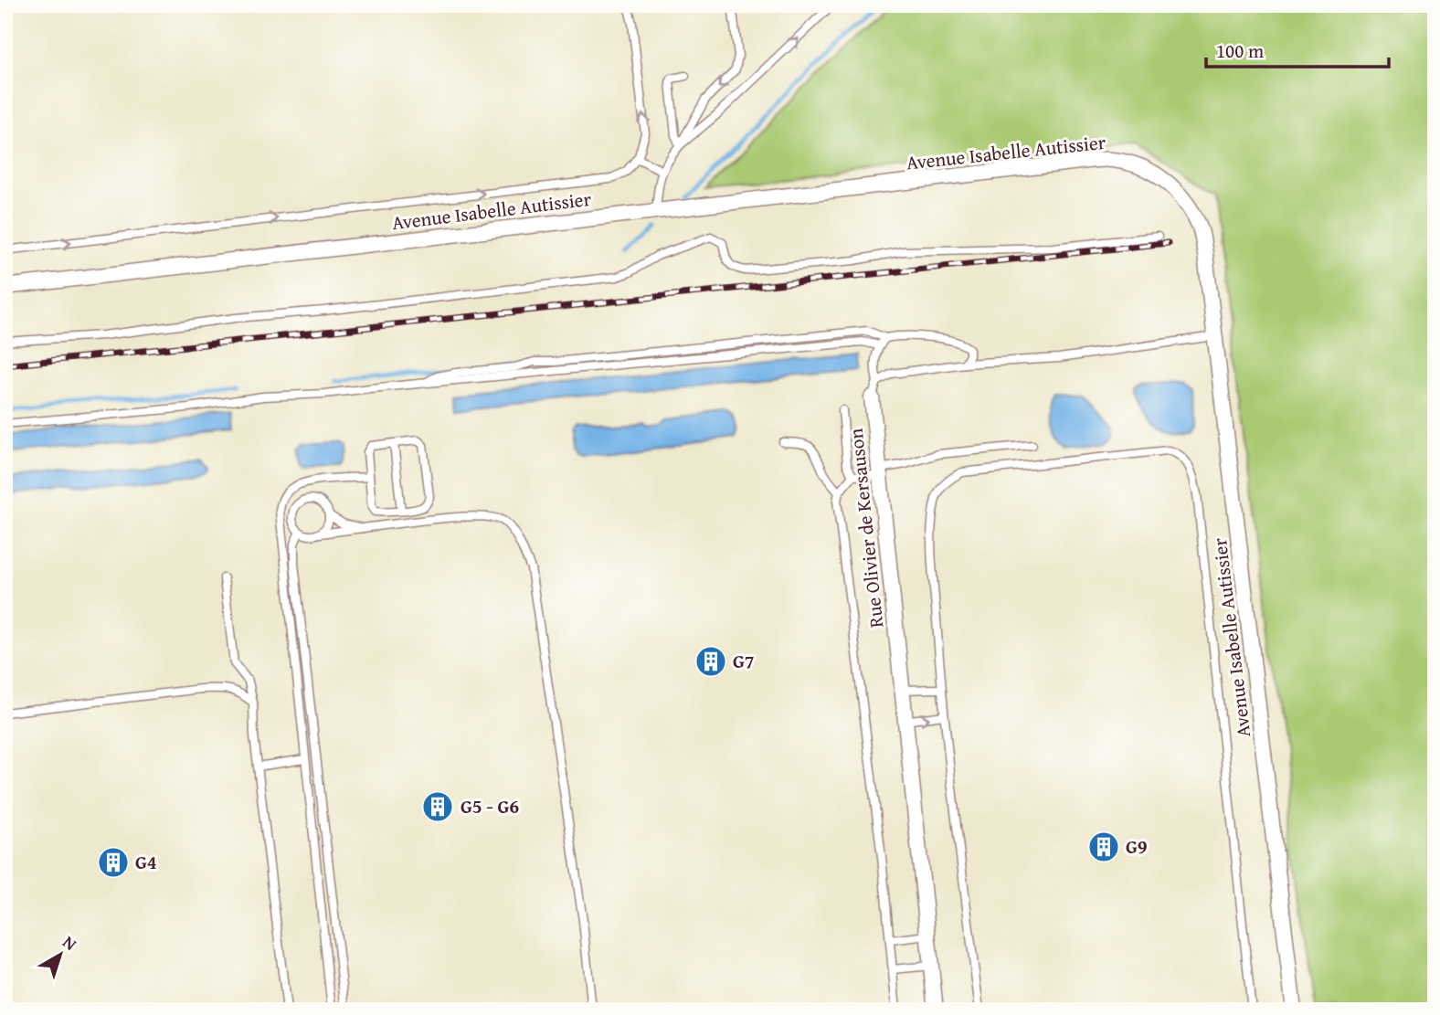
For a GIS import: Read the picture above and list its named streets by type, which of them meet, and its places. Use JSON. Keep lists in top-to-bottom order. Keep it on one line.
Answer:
{"streets":{"street":["Avenue Isabelle Autissier","Rue Olivier de Kersauson"]},"places":{"building":["G7","G5 - G6","G9","G4"]},"scale_bar":"100 m","north":"top right"}
